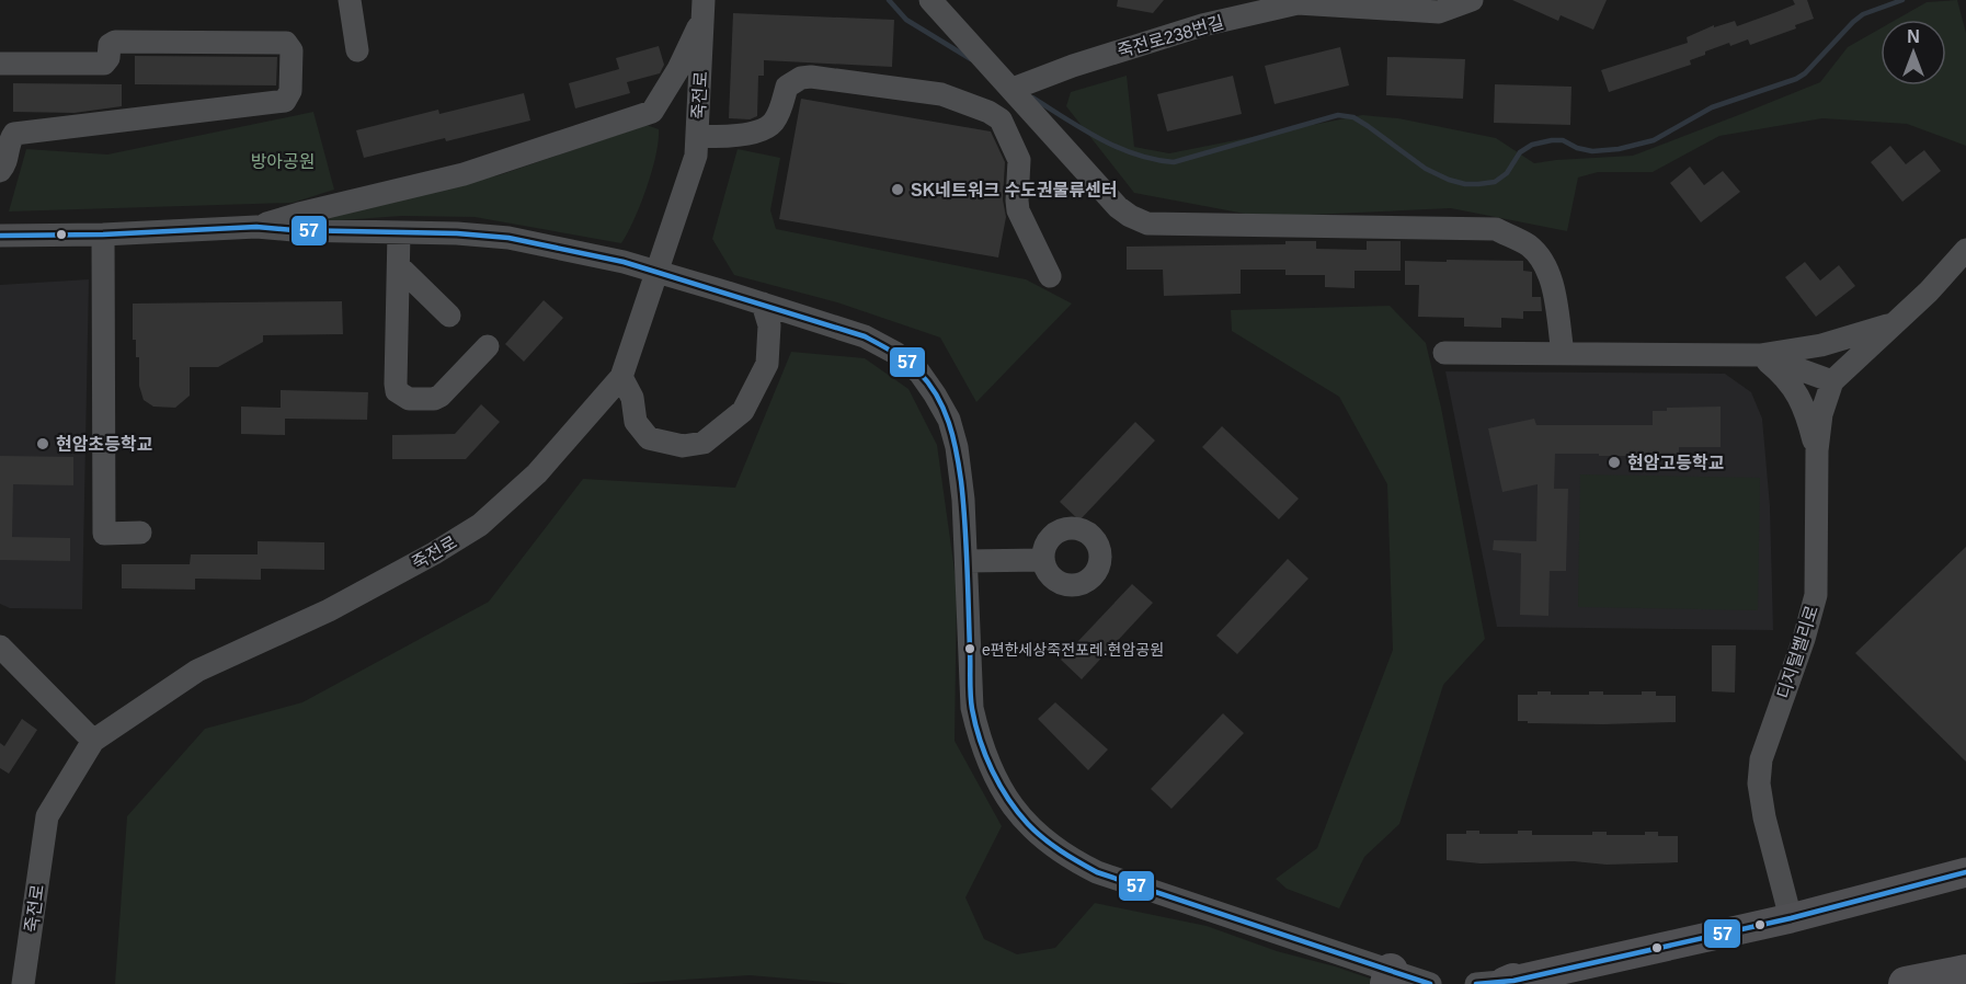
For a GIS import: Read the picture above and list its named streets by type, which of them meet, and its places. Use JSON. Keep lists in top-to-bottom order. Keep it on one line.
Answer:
{"streets":{"street":["죽전로238번길","죽전로","디지털벨리로"]},"parks":["방아공원"],"places":["SK네트워크 수도권물류센터","현암초등학교","현암고등학교","e편한세상죽전포레.현암공원"],"lines":["transit line 57"],"north":"top"}
